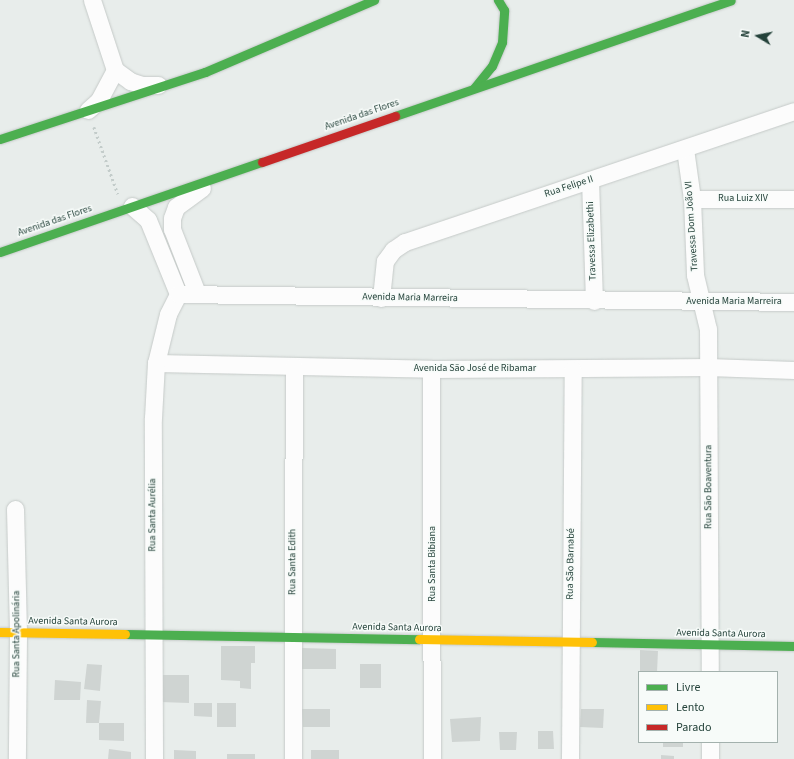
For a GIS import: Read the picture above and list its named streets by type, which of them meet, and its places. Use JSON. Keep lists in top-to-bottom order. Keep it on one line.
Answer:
{"streets":{"main road":["Avenida das Flores","Avenida Santa Aurora"],"street":["Rua Felipe II","Rua Luiz XIV","Travessa Dom João VI","Travessa Elizabethi","Avenida Maria Marreira","Avenida São José de Ribamar","Rua São Boaventura","Rua Santa Aurélia","Rua Santa Edith","Rua Santa Bibiana","Rua São Barnabé","Rua Santa Apolinária"]},"crossings":[["Rua Felipe II","Travessa Dom João VI"],["Rua Felipe II","Travessa Elizabethi"],["Rua Felipe II","Avenida Maria Marreira"],["Rua Luiz XIV","Travessa Dom João VI"],["Travessa Dom João VI","Avenida Maria Marreira"],["Travessa Dom João VI","Rua São Boaventura"],["Travessa Elizabethi","Avenida Maria Marreira"],["Avenida Maria Marreira","Rua São Boaventura"],["Avenida São José de Ribamar","Rua São Boaventura"],["Avenida São José de Ribamar","Rua Santa Aurélia"],["Avenida São José de Ribamar","Rua Santa Edith"],["Avenida São José de Ribamar","Rua Santa Bibiana"],["Avenida São José de Ribamar","Rua São Barnabé"],["Rua São Boaventura","Avenida Santa Aurora"],["Rua Santa Aurélia","Avenida Santa Aurora"],["Rua Santa Edith","Avenida Santa Aurora"],["Rua Santa Bibiana","Avenida Santa Aurora"],["Rua São Barnabé","Avenida Santa Aurora"],["Avenida Santa Aurora","Rua Santa Apolinária"]],"legend":["Livre","Lento","Parado"],"north":"left"}
